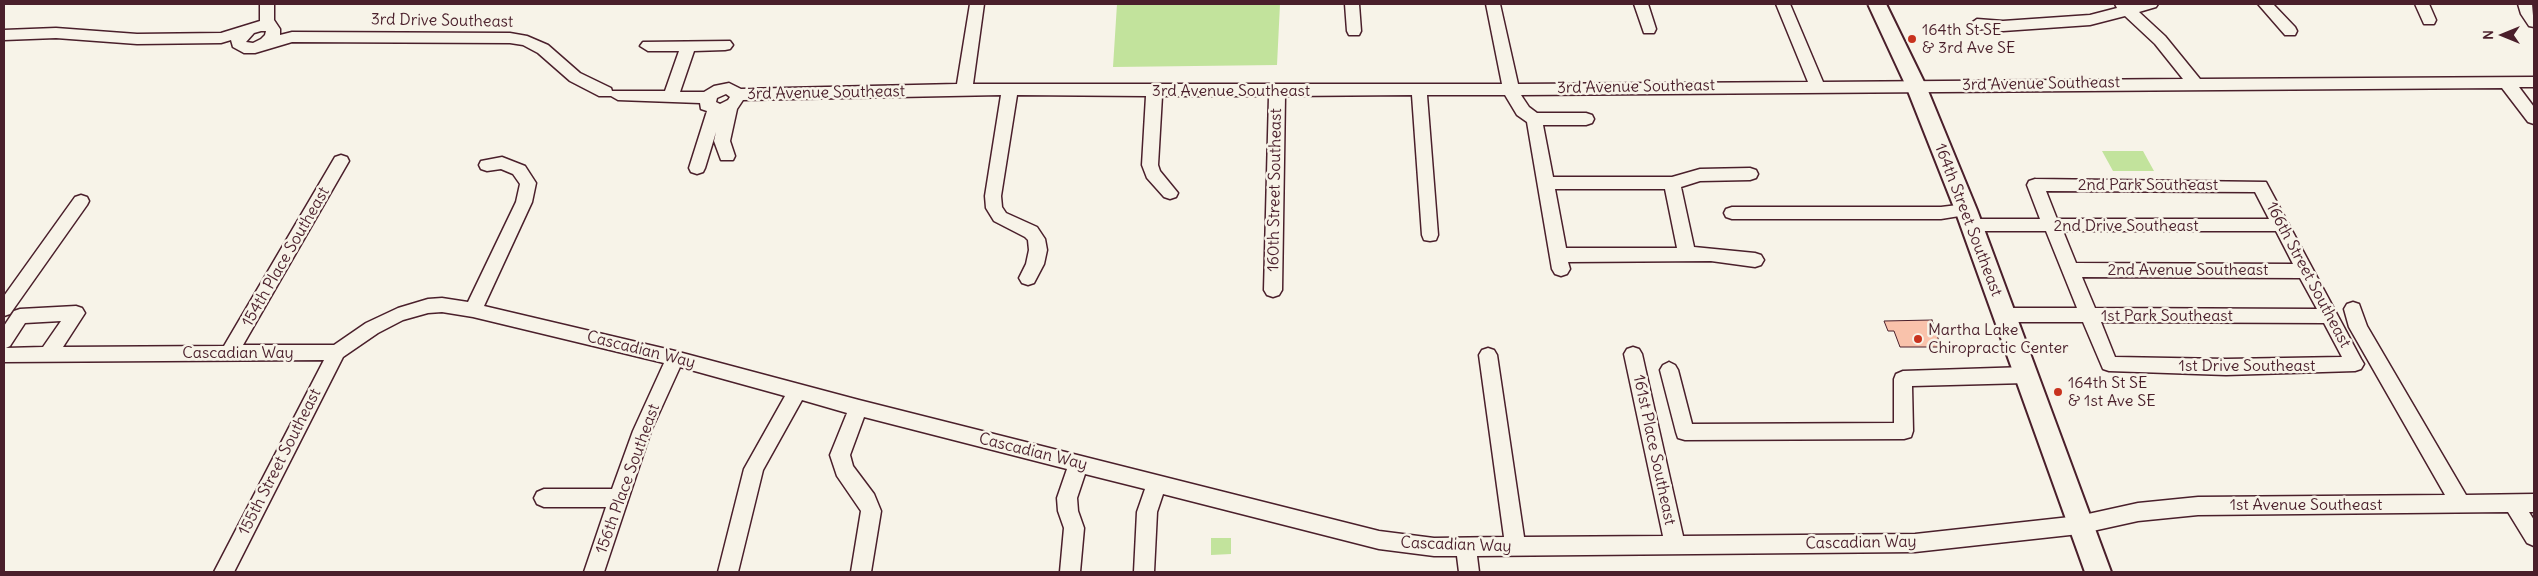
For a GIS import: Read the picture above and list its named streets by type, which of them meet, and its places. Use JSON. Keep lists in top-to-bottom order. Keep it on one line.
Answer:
{"streets":{"main road":["164th Street Southeast"],"street":["3rd Drive Southeast","3rd Avenue Southeast","2nd Park Southeast","160th Street Southeast","2nd Drive Southeast","154th Place Southeast","2nd Avenue Southeast","166th Street Southeast","1st Park Southeast","Cascadian Way","1st Drive Southeast","161st Place Southeast","155th Street Southeast","156th Place Southeast","1st Avenue Southeast"]},"crossings":[["3rd Drive Southeast","3rd Avenue Southeast"],["3rd Avenue Southeast","160th Street Southeast"],["3rd Avenue Southeast","164th Street Southeast"],["2nd Park Southeast","2nd Drive Southeast"],["2nd Park Southeast","166th Street Southeast"],["164th Street Southeast","2nd Drive Southeast"],["164th Street Southeast","1st Park Southeast"],["164th Street Southeast","Cascadian Way"],["164th Street Southeast","1st Avenue Southeast"],["2nd Drive Southeast","166th Street Southeast"],["154th Place Southeast","Cascadian Way"],["2nd Avenue Southeast","166th Street Southeast"],["166th Street Southeast","1st Park Southeast"],["166th Street Southeast","1st Drive Southeast"],["1st Park Southeast","1st Drive Southeast"],["Cascadian Way","161st Place Southeast"],["Cascadian Way","155th Street Southeast"],["Cascadian Way","156th Place Southeast"],["Cascadian Way","1st Avenue Southeast"]],"places":["164th St SE & 3rd Ave SE","Martha Lake Chiropractic Center","164th St SE & 1st Ave SE"],"north":"left"}
